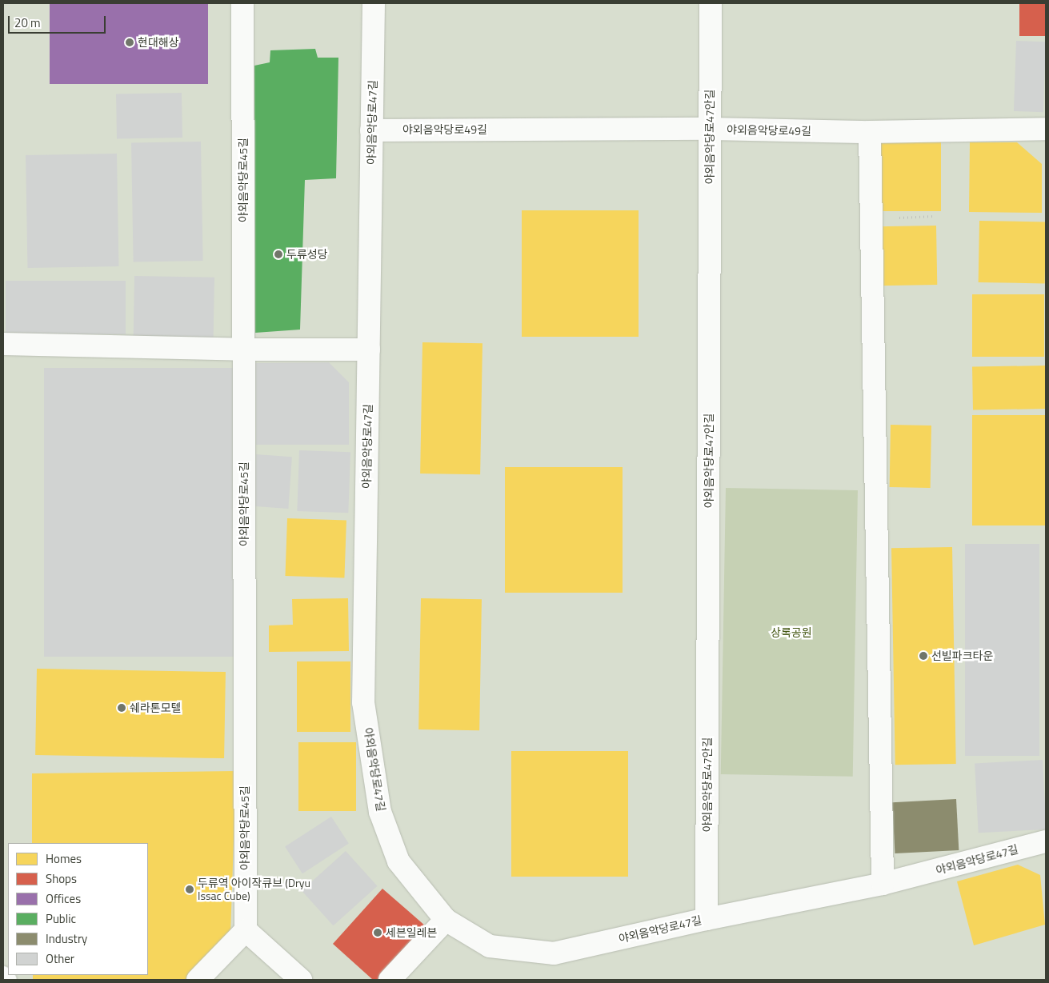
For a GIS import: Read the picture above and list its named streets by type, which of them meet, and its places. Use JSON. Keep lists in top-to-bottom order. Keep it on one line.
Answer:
{"streets":{"street":["야외음악당로47길","야외음악당로49길","야외음악당로47안길","야외음악당로45길"]},"crossings":[["야외음악당로47길","야외음악당로49길"],["야외음악당로47길","야외음악당로47안길"],["야외음악당로49길","야외음악당로47안길"]],"parks":["상록공원"],"places":["현대해상","두류성당","선빌파크타운","쉐라톤모텔","두류역 아이작큐브 (Dryu Issac Cube)","세븐일레븐"],"legend":["Homes","Shops","Offices","Public","Industry","Other"],"scale_bar":"20 m"}
